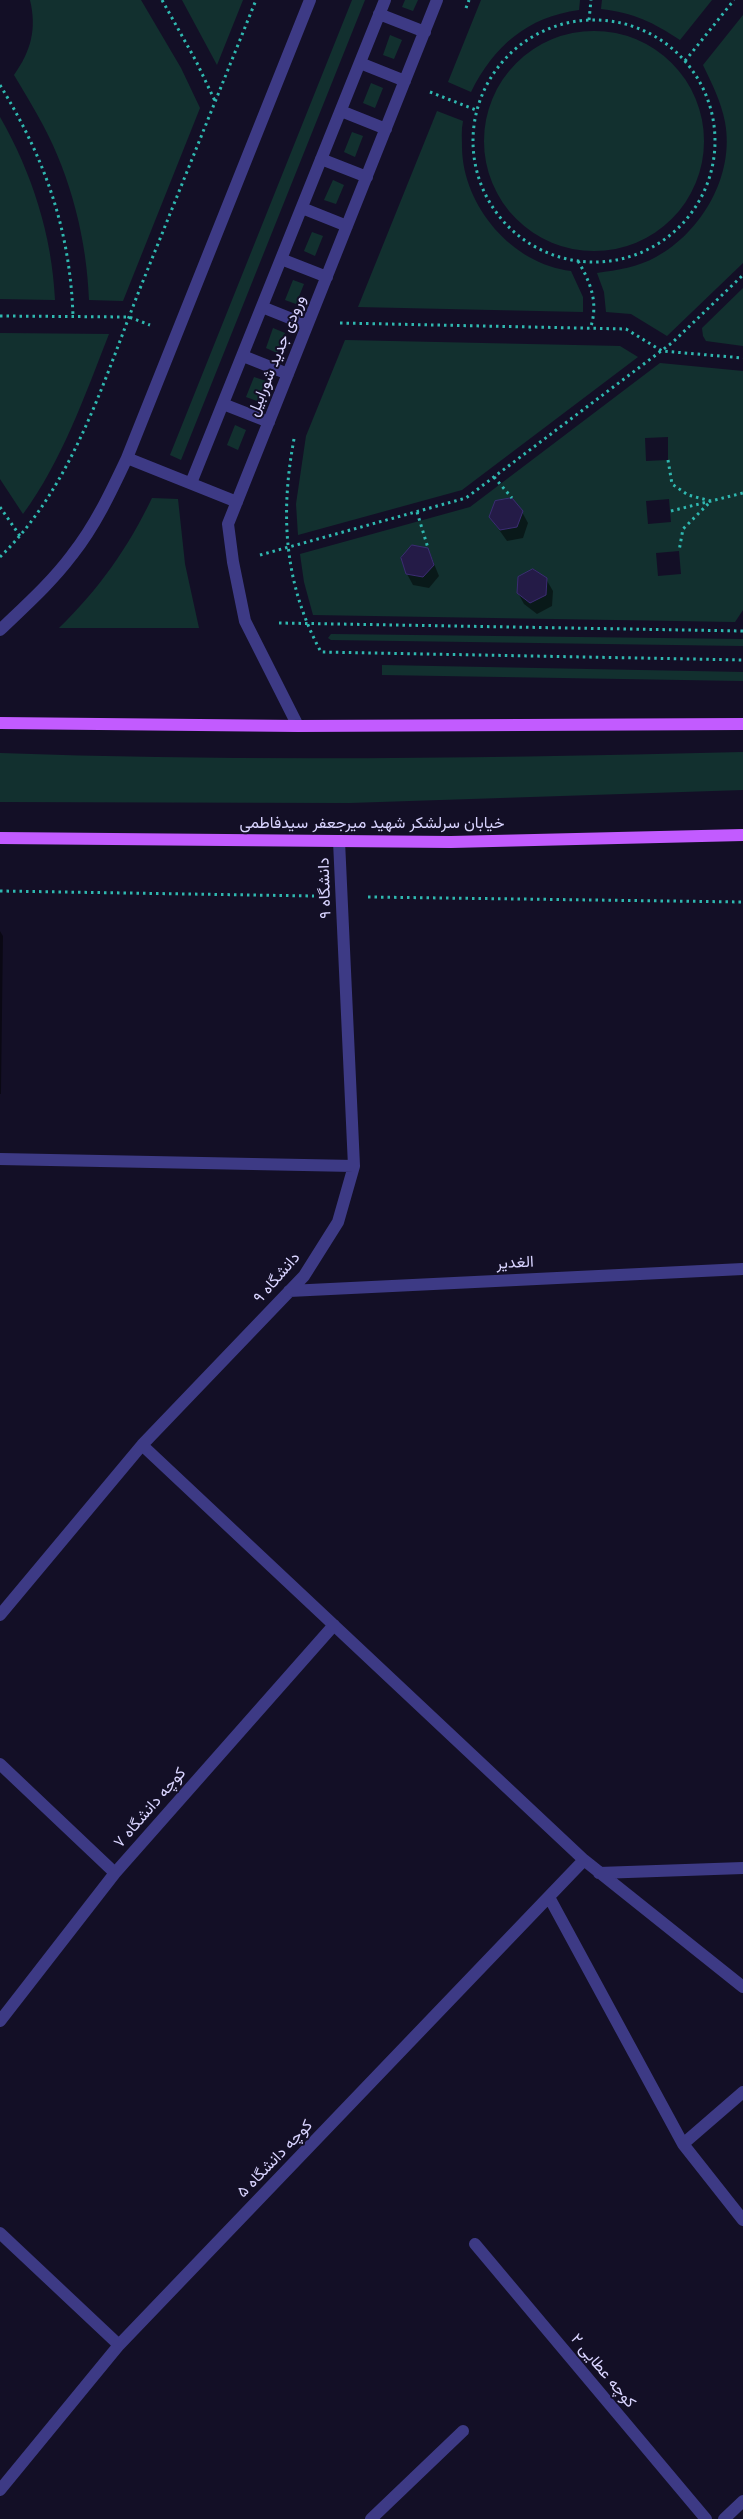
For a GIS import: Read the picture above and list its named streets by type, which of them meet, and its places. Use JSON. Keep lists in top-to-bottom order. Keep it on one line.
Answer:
{"streets":{"main road":["خیابان سرلشکر شهید میرجعفر سیدفاطمی"],"street":["ورودی جدید شورابیل","دانشگاه ۹","الغدیر","کوچه دانشگاه ۷","کوچه دانشگاه ۵","کوچه عطایی ۲"]},"crossings":[["خیابان سرلشکر شهید میرجعفر سیدفاطمی","دانشگاه ۹"],["دانشگاه ۹","الغدیر"]]}
